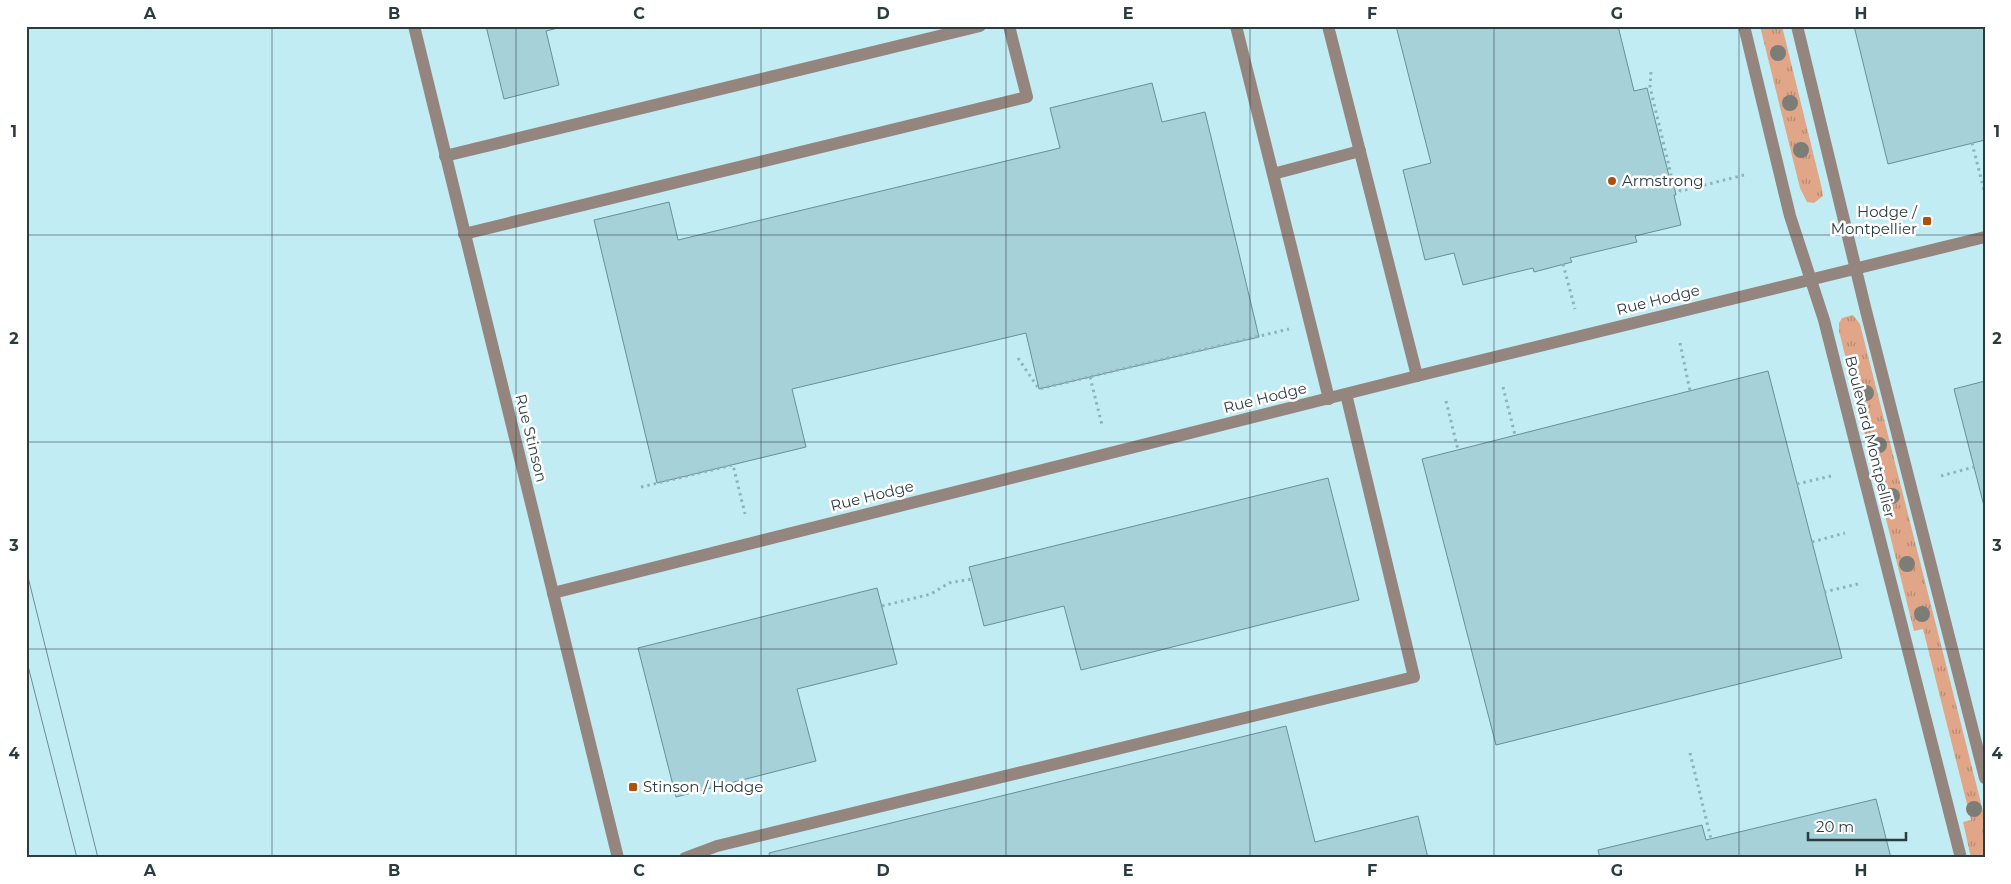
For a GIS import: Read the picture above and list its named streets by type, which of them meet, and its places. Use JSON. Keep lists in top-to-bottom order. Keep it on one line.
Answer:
{"streets":{"street":["Rue Hodge","Boulevard Montpellier","Rue Stinson"]},"crossings":[["Rue Hodge","Boulevard Montpellier"],["Rue Hodge","Rue Stinson"]],"places":{"other":["Armstrong"],"transit":["Hodge / Montpellier","Stinson / Hodge"]},"scale_bar":"20 m","grid":{"columns":["A","B","C","D","E","F","G","H"],"rows":["1","2","3","4"]}}
